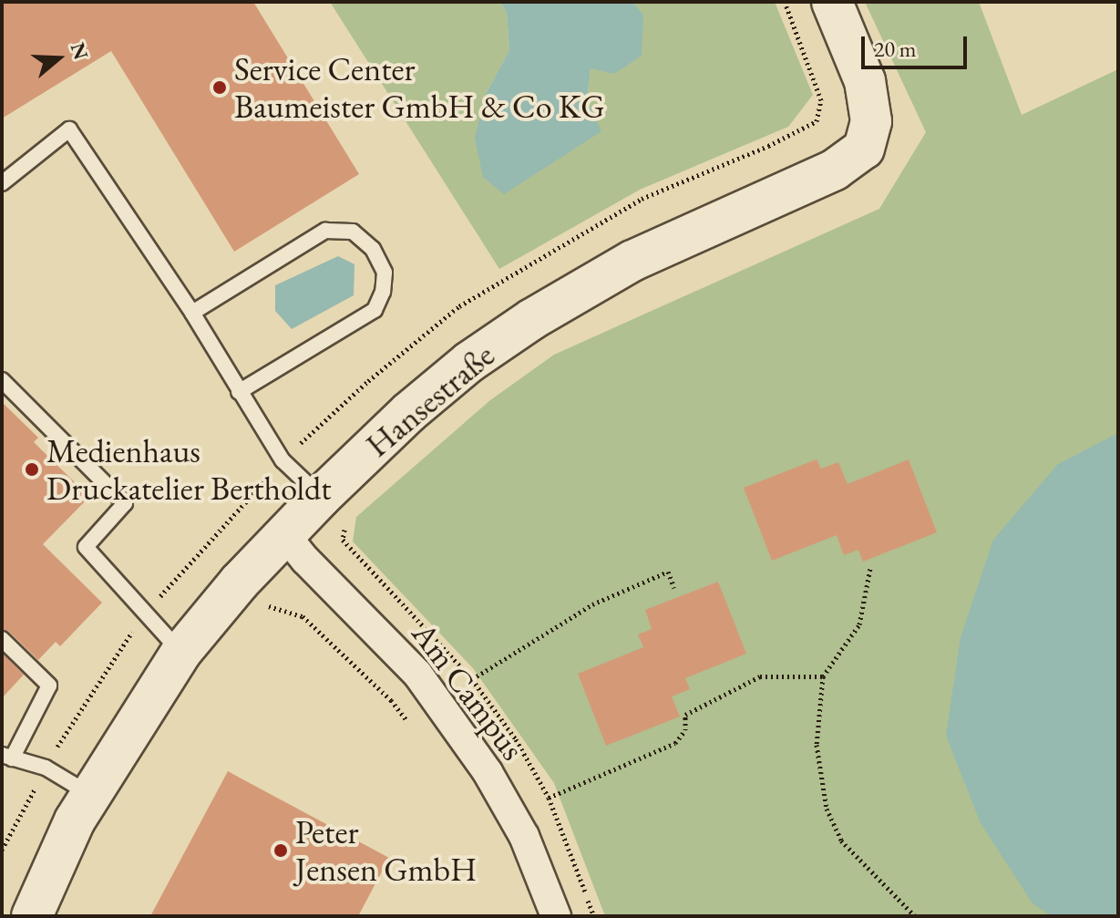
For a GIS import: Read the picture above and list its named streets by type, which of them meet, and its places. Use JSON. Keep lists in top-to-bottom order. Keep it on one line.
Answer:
{"streets":{"street":["Hansestraße","Am Campus"]},"crossings":[["Hansestraße","Am Campus"]],"places":["Service Center Baumeister GmbH & Co KG","Medienhaus Druckatelier Bertholdt","Peter Jensen GmbH"],"scale_bar":"20 m","north":"right"}
